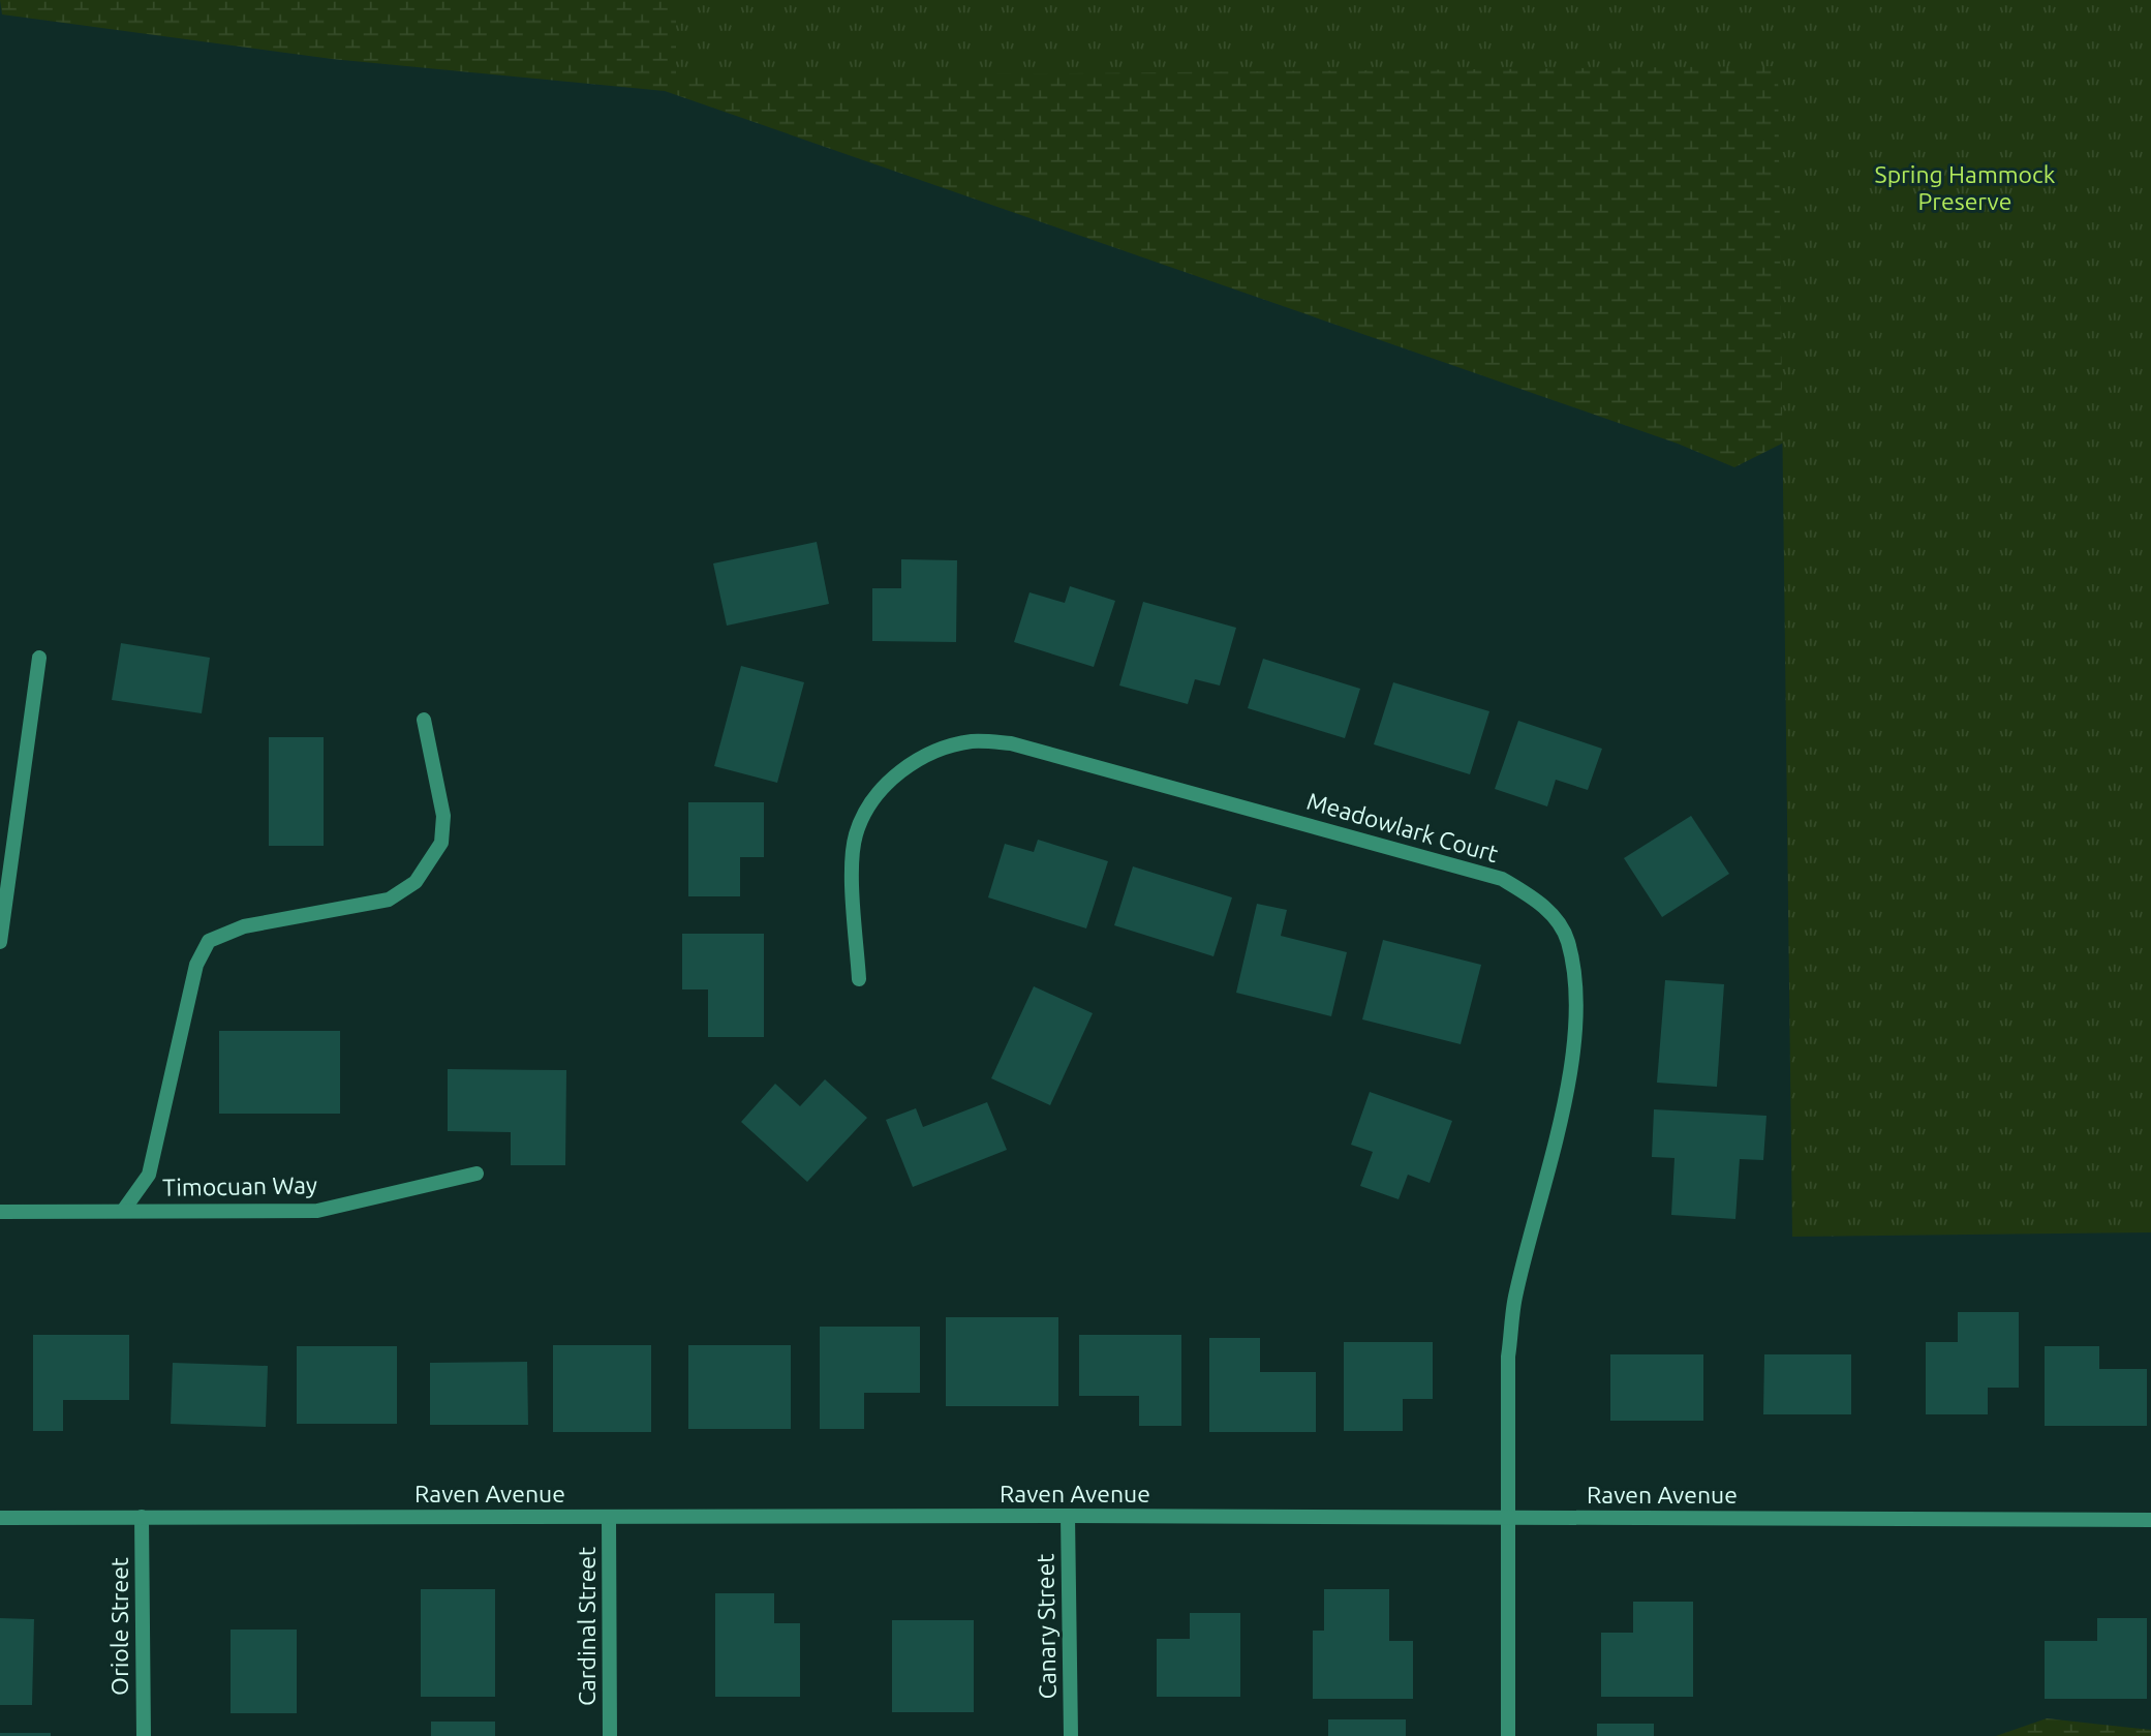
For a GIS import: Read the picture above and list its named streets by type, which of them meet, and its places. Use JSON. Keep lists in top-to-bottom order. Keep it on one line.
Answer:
{"streets":{"street":["Meadowlark Court","Timocuan Way","Raven Avenue","Oriole Street","Cardinal Street","Canary Street"]},"crossings":[["Meadowlark Court","Raven Avenue"],["Raven Avenue","Oriole Street"],["Raven Avenue","Cardinal Street"],["Raven Avenue","Canary Street"]],"parks":["Spring Hammock Preserve"]}
